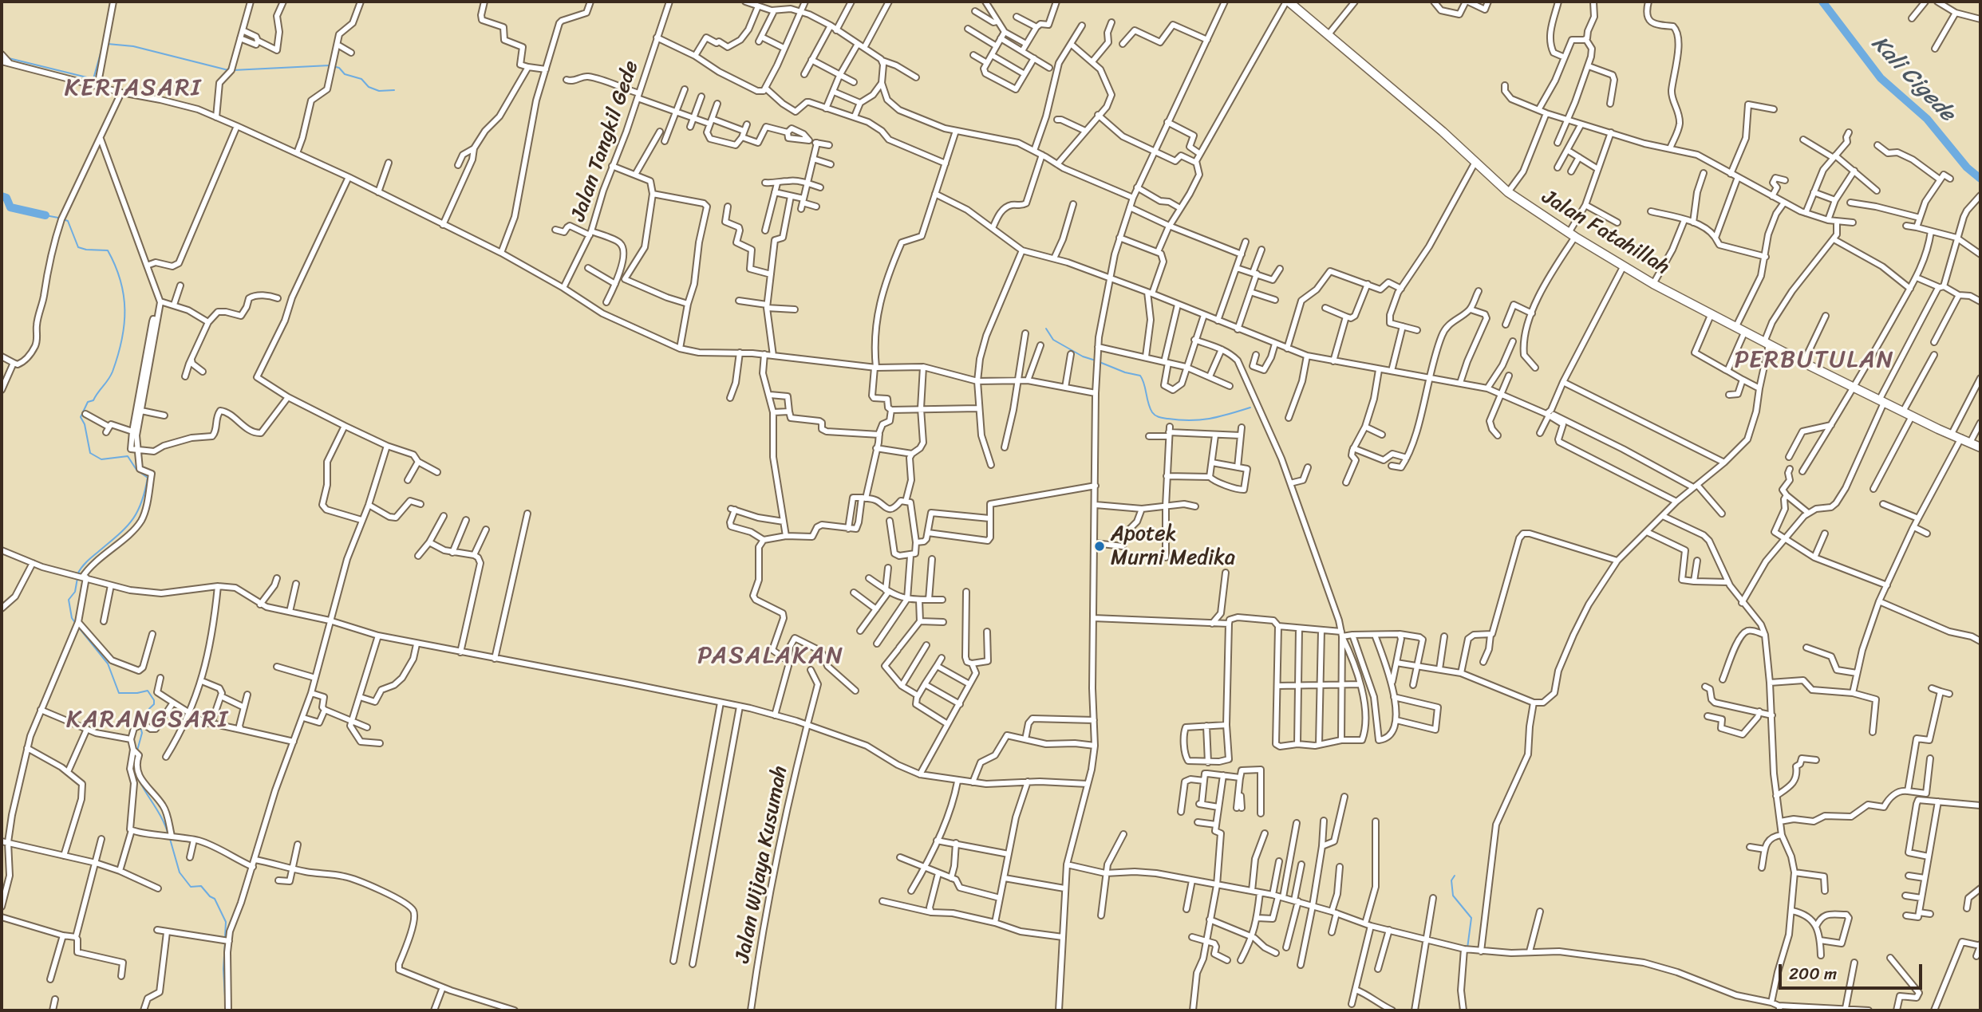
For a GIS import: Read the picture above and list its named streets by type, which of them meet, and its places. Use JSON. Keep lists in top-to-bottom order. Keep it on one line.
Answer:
{"streets":{"street":["Jalan Tangkil Gede","Jalan Fatahillah","Jalan Wijaya Kusumah"]},"districts":["KERTASARI","PERBUTULAN","PASALAKAN","KARANGSARI"],"water":["Kali Cigede"],"places":["Apotek Murni Medika"],"scale_bar":"200 m"}
